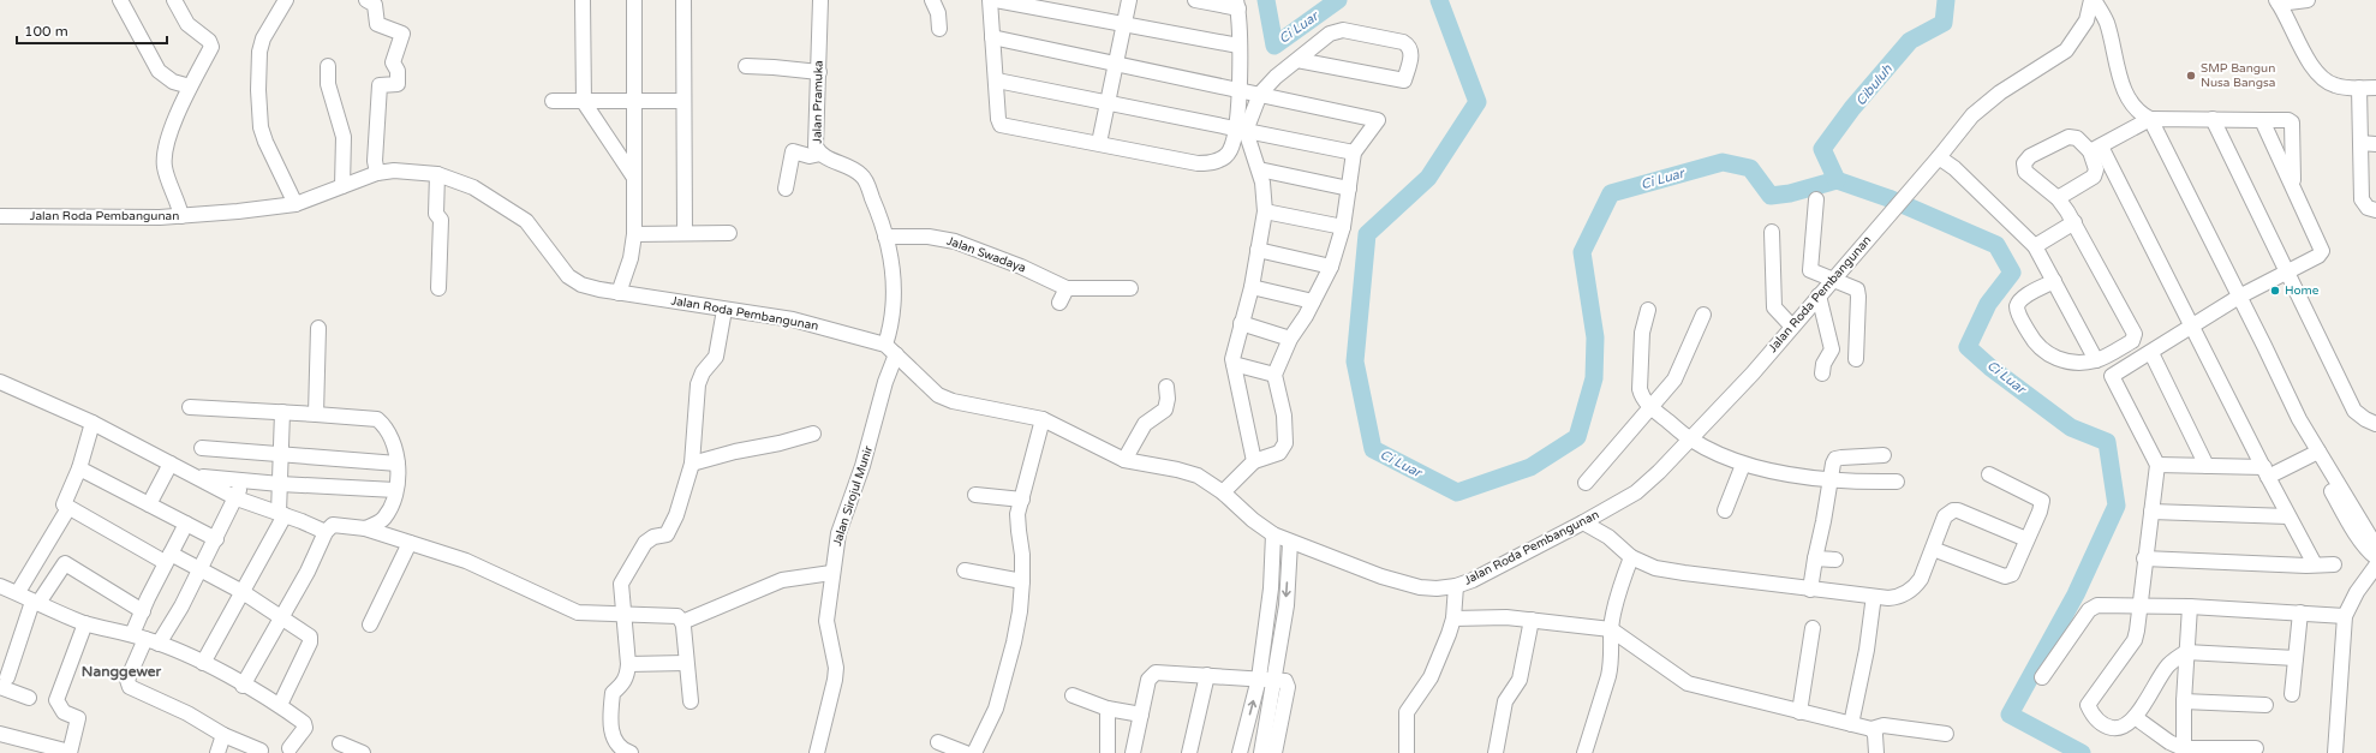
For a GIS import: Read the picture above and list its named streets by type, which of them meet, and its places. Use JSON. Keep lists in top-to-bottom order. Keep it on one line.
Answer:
{"streets":{"street":["Jalan Pramuka","Jalan Roda Pembangunan","Jalan Swadaya","Jalan Sirojul Munir"]},"crossings":[["Jalan Pramuka","Jalan Roda Pembangunan"],["Jalan Pramuka","Jalan Swadaya"],["Jalan Pramuka","Jalan Sirojul Munir"],["Jalan Roda Pembangunan","Jalan Sirojul Munir"]],"districts":["Nanggewer"],"water":["Ci Luar","Cibuluh"],"places":["SMP Bangun Nusa Bangsa","Home"],"scale_bar":"100 m"}
